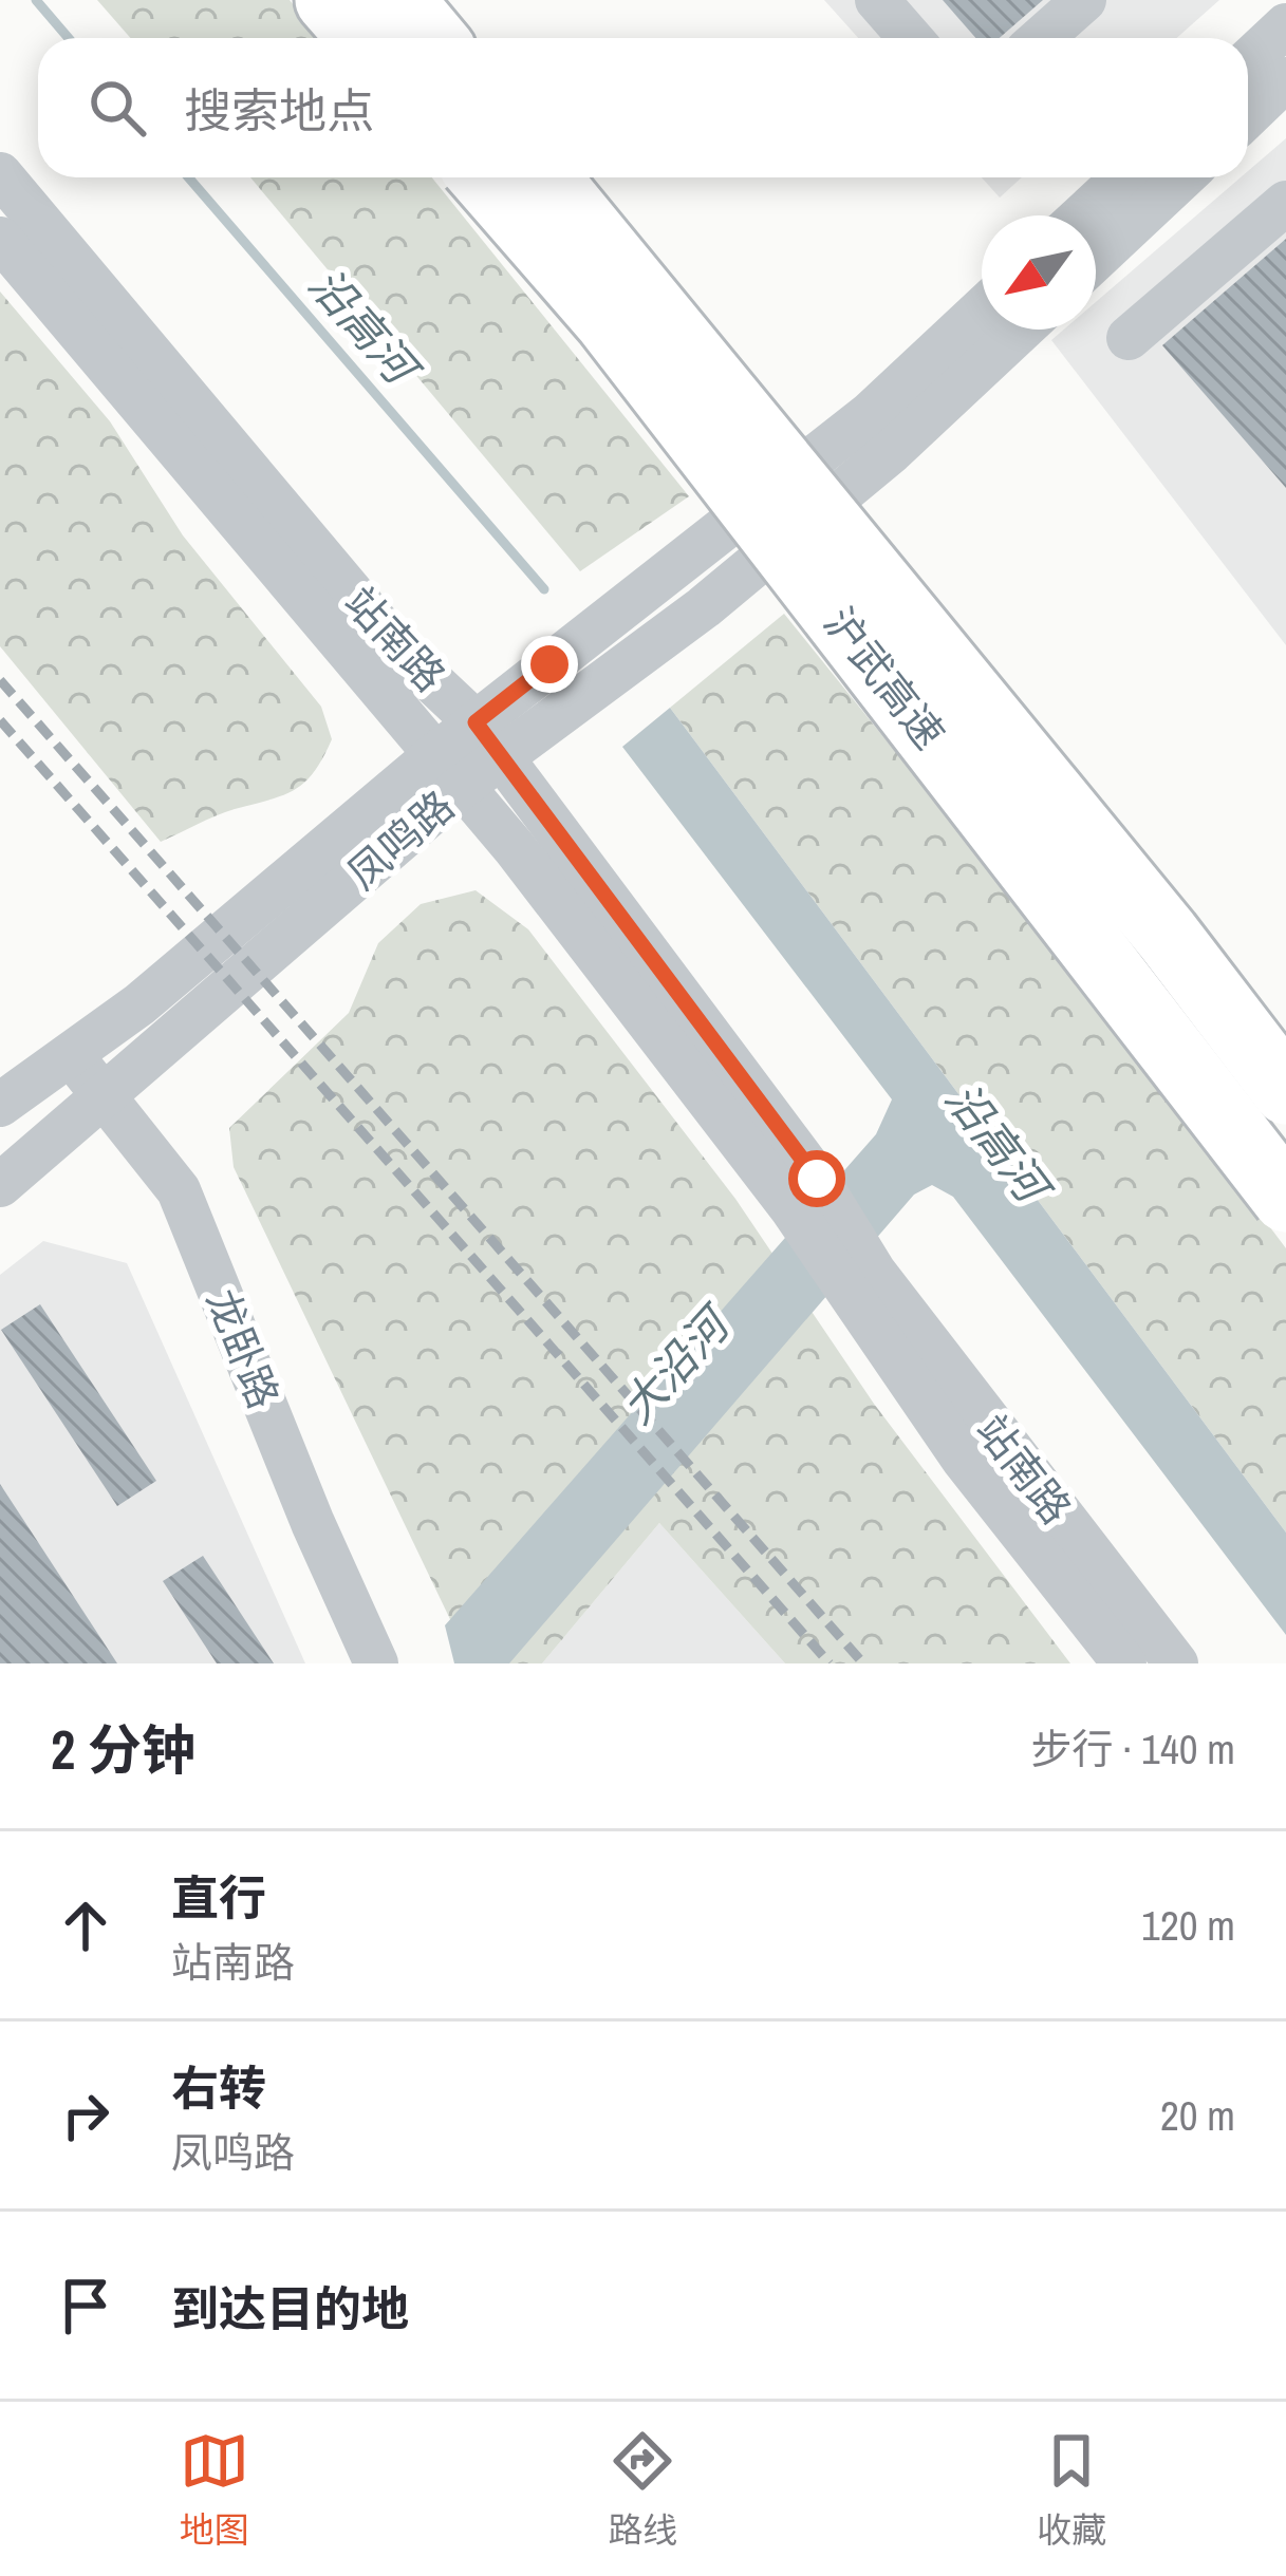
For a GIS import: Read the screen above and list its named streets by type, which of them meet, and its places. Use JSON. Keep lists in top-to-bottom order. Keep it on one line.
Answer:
{"streets":{"highway":["沪武高速"],"street":["站南路","凤鸣路","龙卧路"]},"crossings":[["站南路","凤鸣路"],["凤鸣路","龙卧路"]],"water":["沿高河","大沿河"],"north":"bottom left","page":{"search":"搜索地点","heading":["2 分钟","步行 · 140 m"],"list":[["直行","站南路","120 m"],["右转","凤鸣路","20 m"],"到达目的地"],"nav":["地图","路线","收藏"]}}
